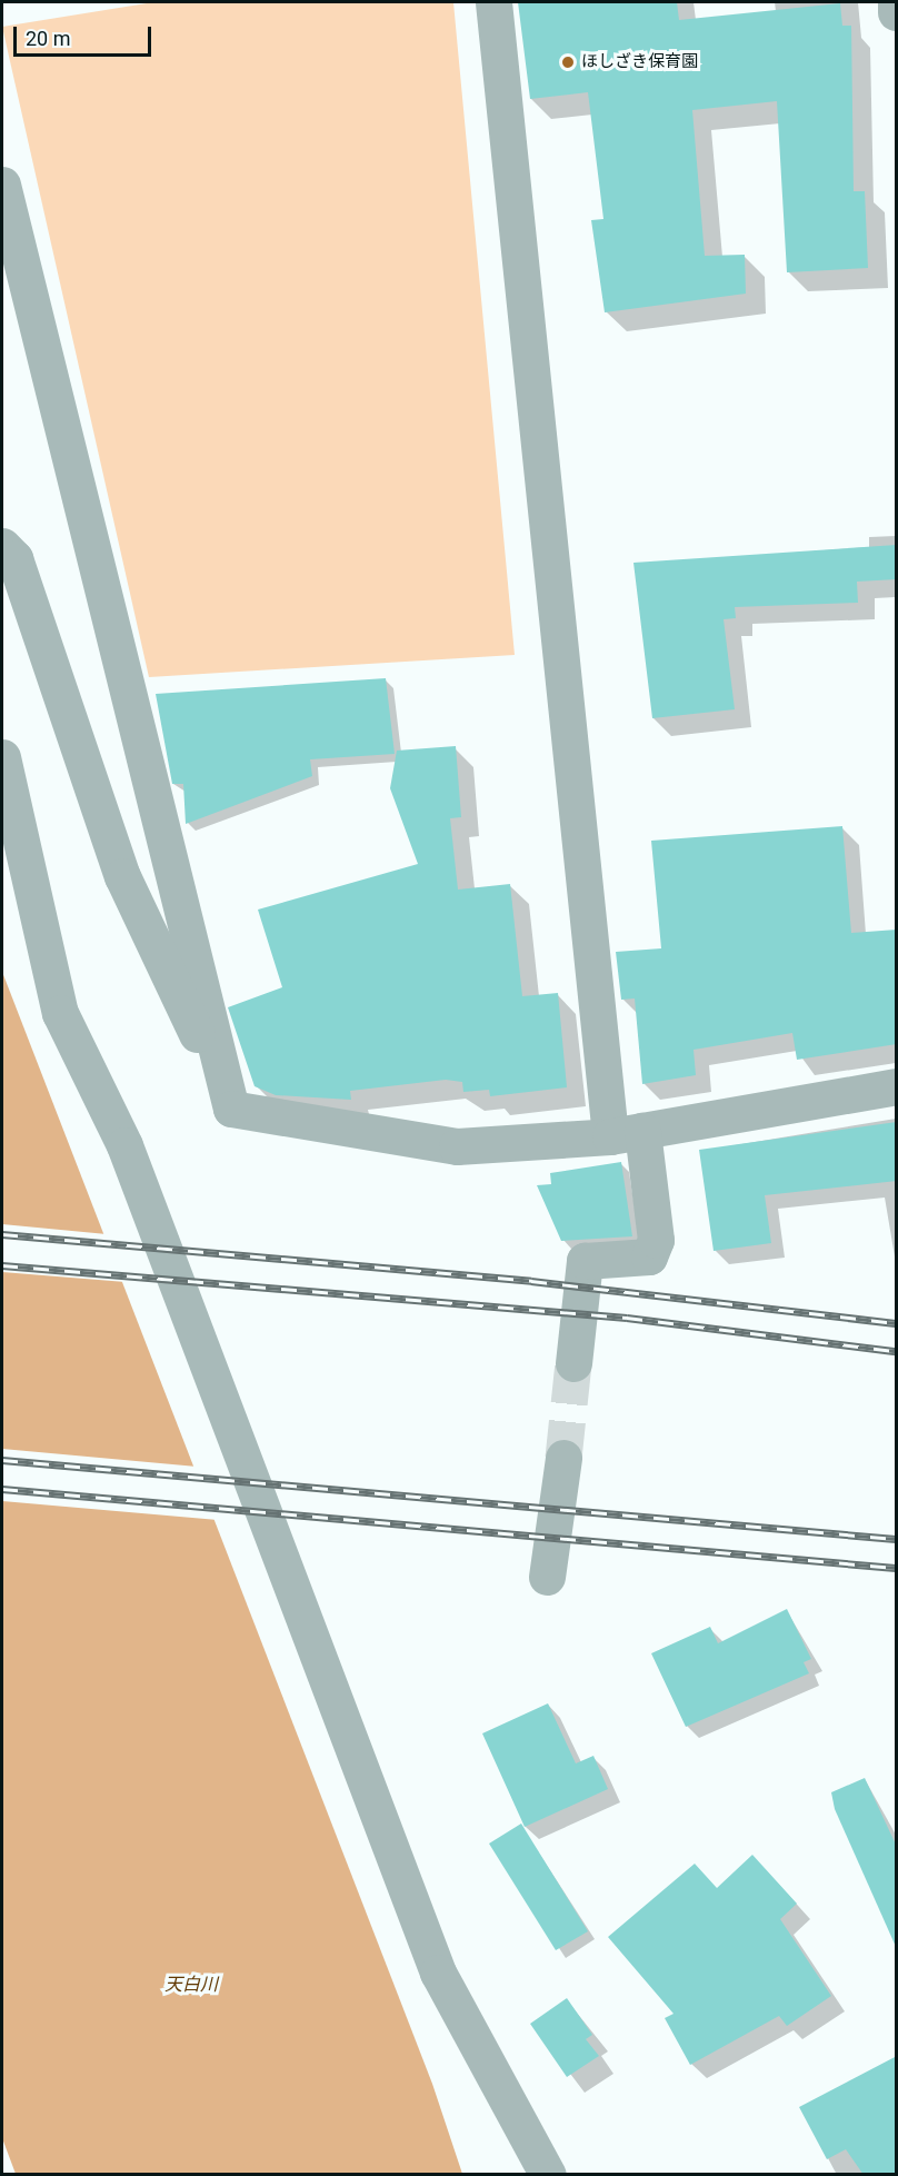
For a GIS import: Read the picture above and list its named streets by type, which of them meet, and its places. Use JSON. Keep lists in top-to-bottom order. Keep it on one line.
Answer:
{"water":["天白川"],"places":["ほしざき保育園"],"scale_bar":"20 m"}
